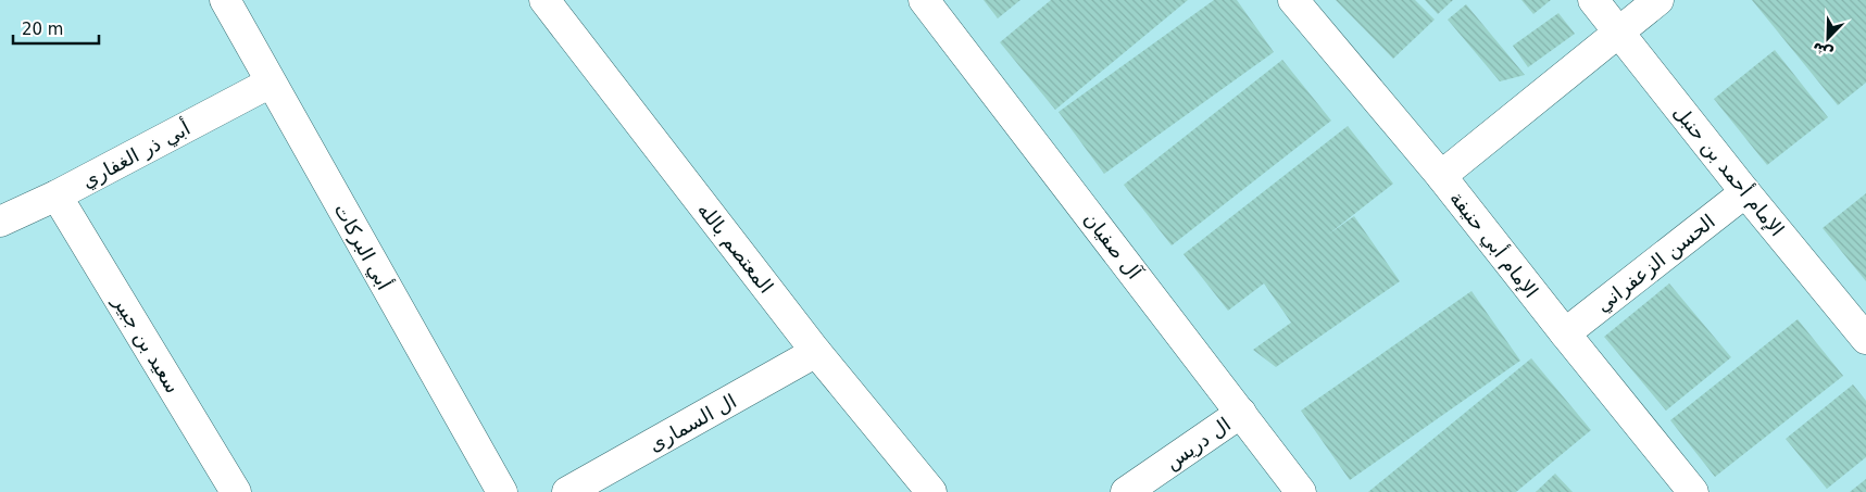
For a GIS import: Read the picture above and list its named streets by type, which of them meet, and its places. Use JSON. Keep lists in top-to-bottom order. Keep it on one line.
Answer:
{"streets":{"street":["أبي ذر الغفاري","الإمام أحمد بن حنبل","الإمام أبي حنيفة","آل صفيان","أبي البركات","المعتصم بالله","الحسن الزعفراني","سعيد بن جبير","ال السمارى","ال دريس"]},"crossings":[["أبي ذر الغفاري","أبي البركات"],["أبي ذر الغفاري","سعيد بن جبير"],["الإمام أحمد بن حنبل","الحسن الزعفراني"],["الإمام أبي حنيفة","الحسن الزعفراني"],["آل صفيان","ال دريس"],["المعتصم بالله","ال السمارى"]],"scale_bar":"20 m","north":"bottom left"}
